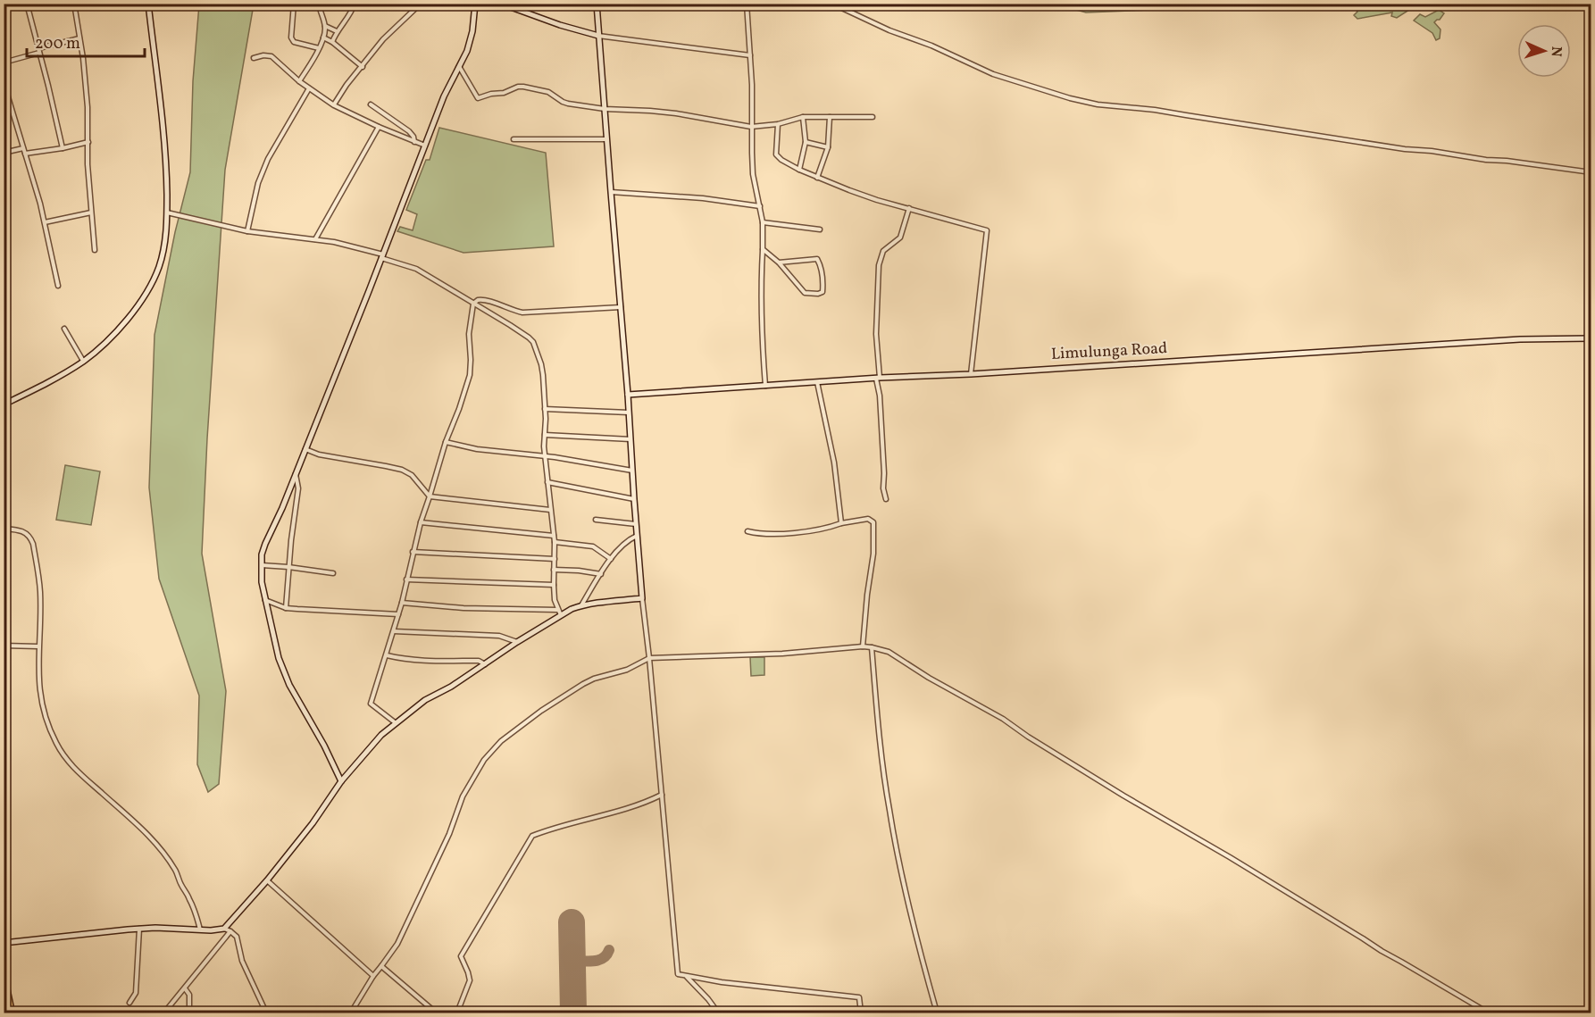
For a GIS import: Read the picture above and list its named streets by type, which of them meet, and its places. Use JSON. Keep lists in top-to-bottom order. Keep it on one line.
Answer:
{"streets":{"main road":["Limulunga Road"]},"scale_bar":"200 m","north":"right"}
